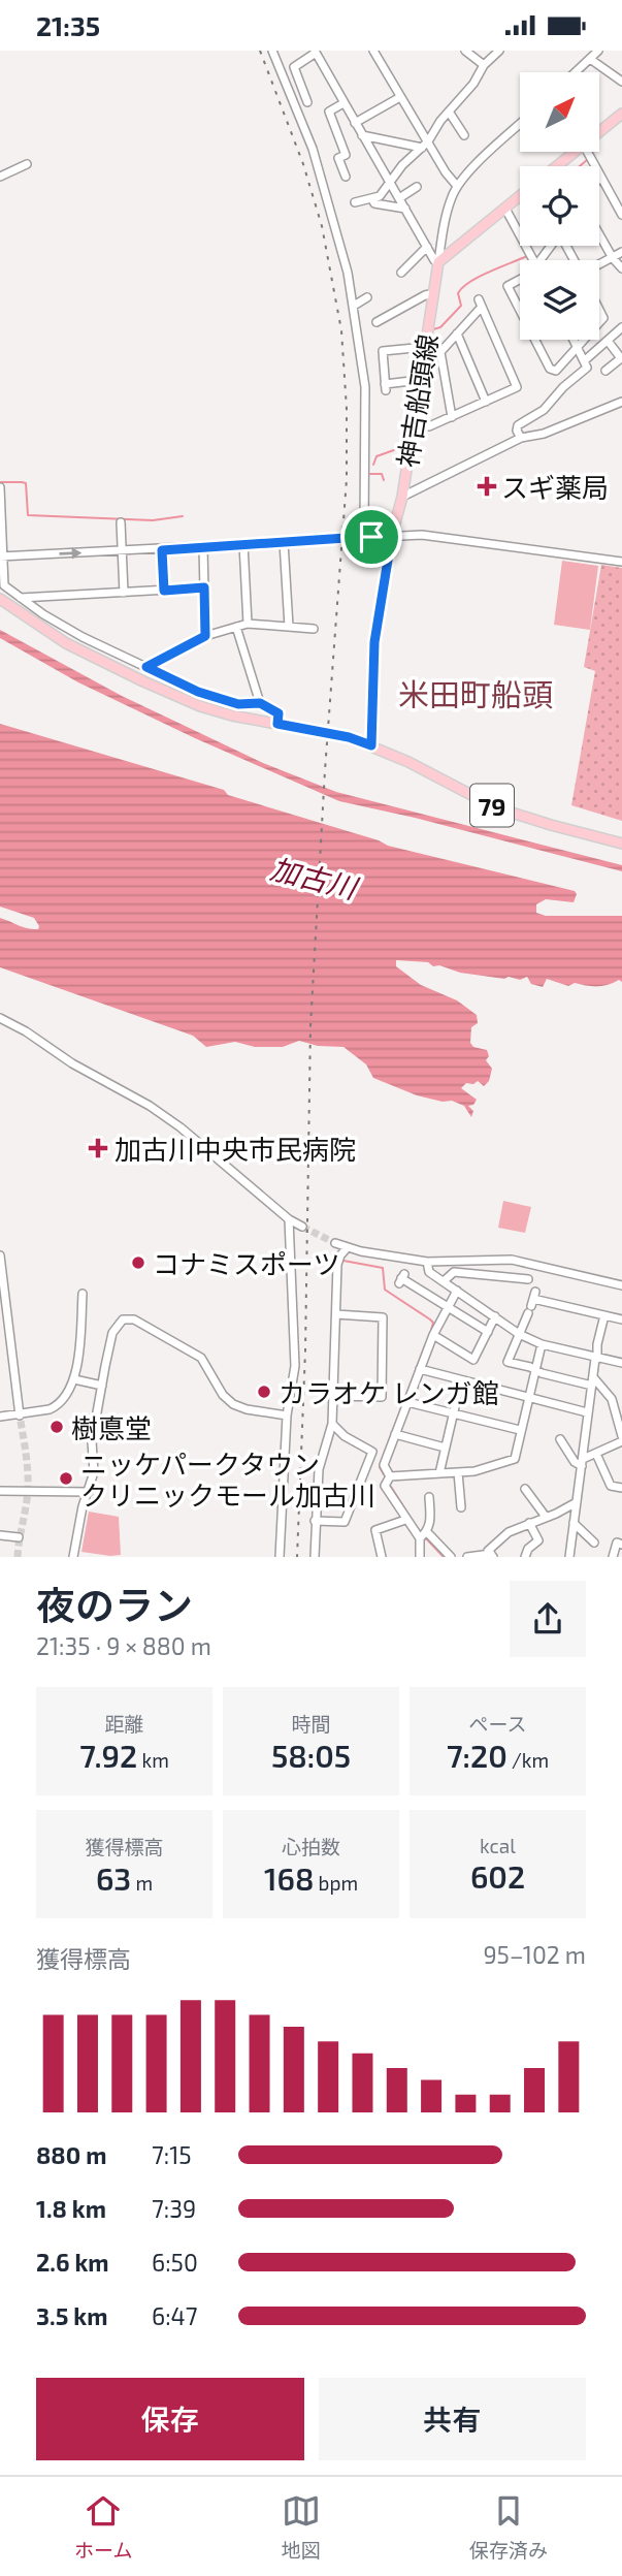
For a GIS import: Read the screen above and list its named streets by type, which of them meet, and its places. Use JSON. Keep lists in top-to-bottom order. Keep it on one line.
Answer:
{"streets":{"main road":["神吉船頭線","79"]},"crossings":[["神吉船頭線","79"]],"districts":["米田町船頭"],"water":["加古川"],"places":{"health":["スギ薬局","加古川中央市民病院"],"other":["コナミスポーツ","カラオケ レンガ館","樹悳堂","ニッケパークタウン クリニックモール加古川"]},"north":"top right","page":{"status":"21:35","heading":["夜のラン","21:35 · 9 × 880 m"],"stats":[["距離","7.92 km"],["時間","58:05"],["ペース","7:20 /km"],["獲得標高","63 m"],["心拍数","168 bpm"],["kcal","602"]],"chart":["獲得標高","95–102 m"],"list":[{"name":"880 m","note":"7:15"},{"name":"1.8 km","note":"7:39"},{"name":"2.6 km","note":"6:50"},{"name":"3.5 km","note":"6:47"}],"buttons":["保存","共有"],"tabs":["ホーム","地図","保存済み"]}}
